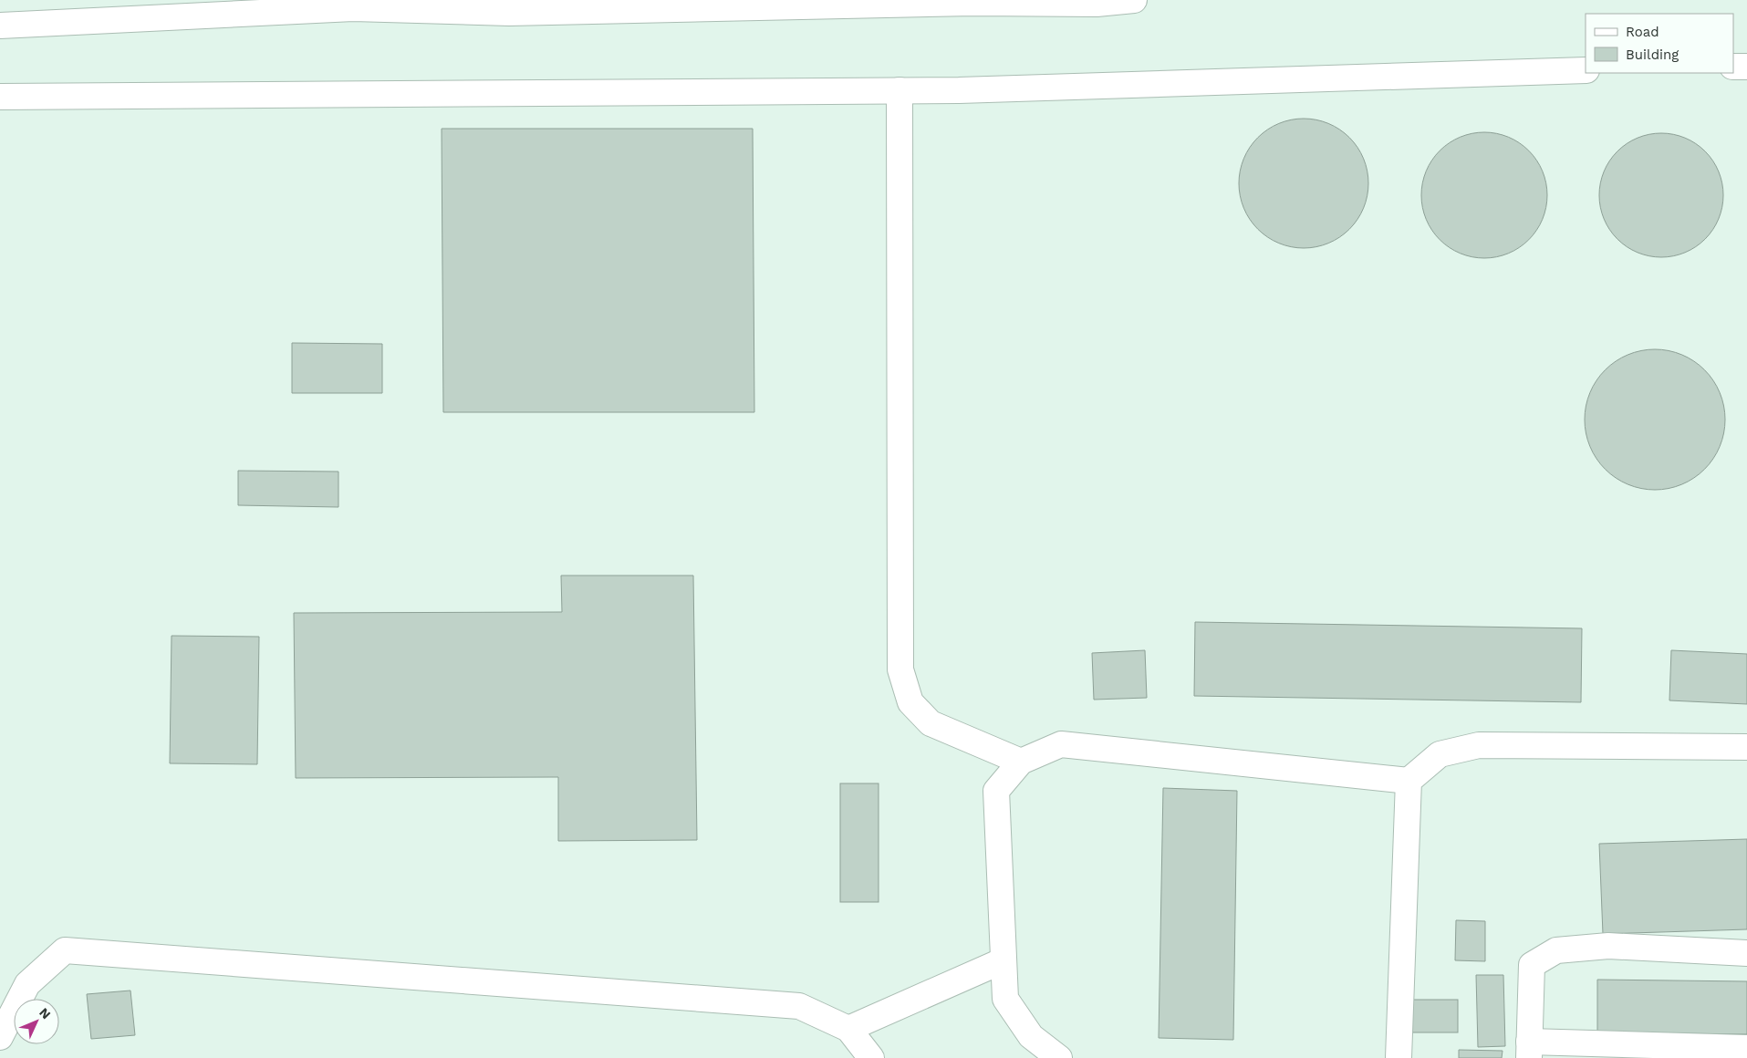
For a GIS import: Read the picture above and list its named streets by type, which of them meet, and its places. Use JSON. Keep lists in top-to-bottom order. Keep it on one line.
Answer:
{"legend":["Road","Building"],"north":"top right"}
